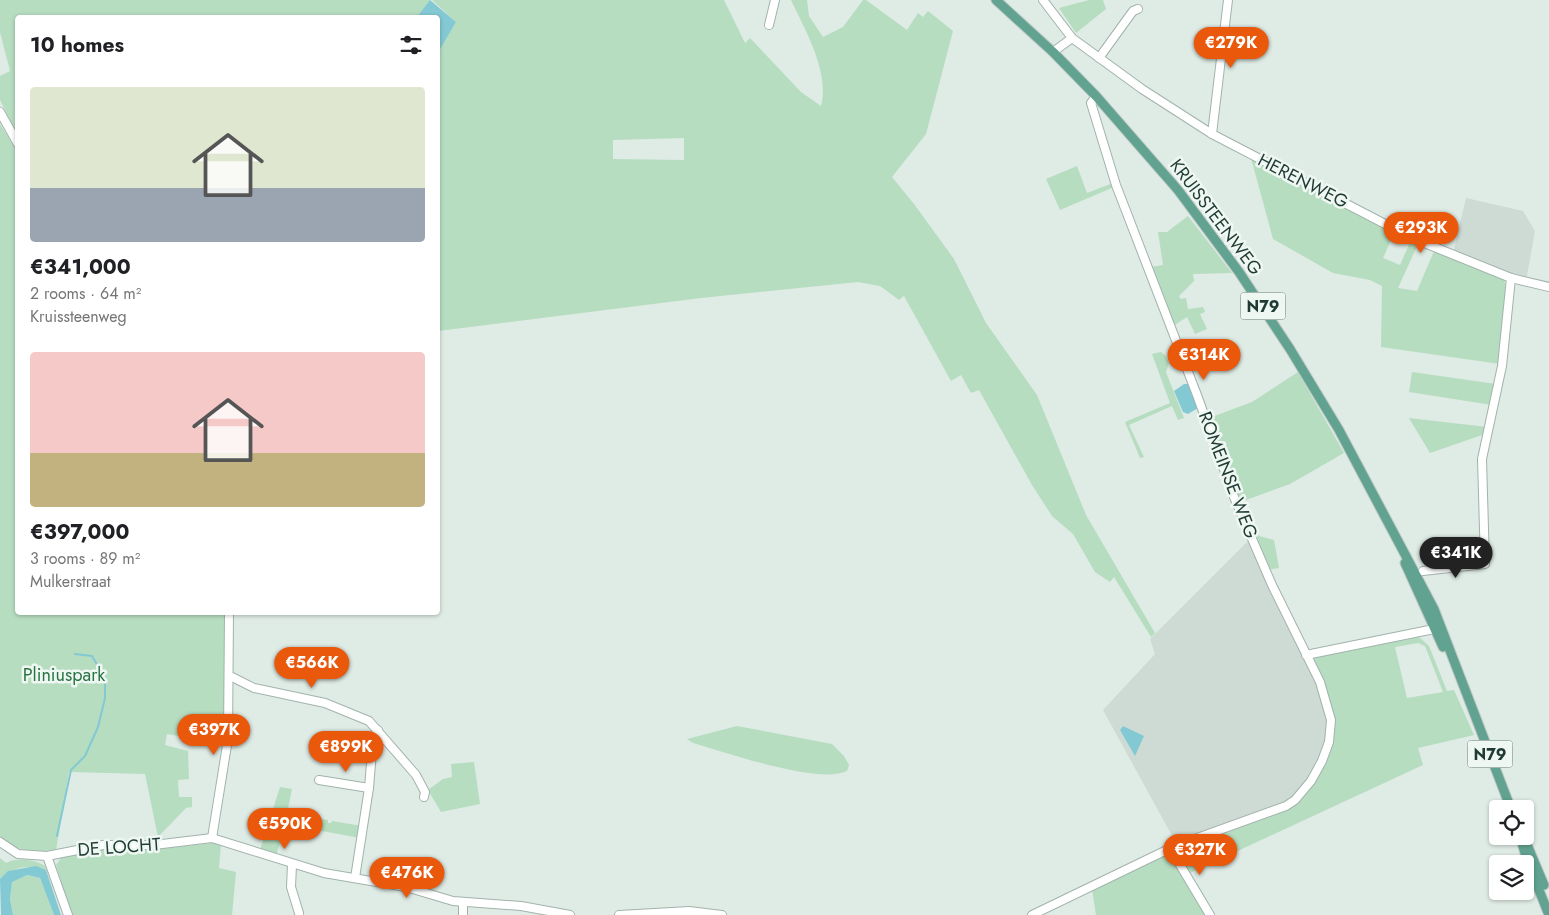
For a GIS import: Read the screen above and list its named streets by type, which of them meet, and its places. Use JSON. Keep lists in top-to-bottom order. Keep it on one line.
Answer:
{"streets":{"main road":["KRUISSTEENWEG","N79"],"street":["HERENWEG","ROMEINSE WEG","DE LOCHT"]},"crossings":[["KRUISSTEENWEG","ROMEINSE WEG"]],"parks":["Pliniuspark"],"page":{"heading":"10 homes","price":["€279K","€293K","€314K","€341K","€566K","€397K","€899K","€590K","€327K","€476K"],"list":[{"name":"€341,000","note":"2 rooms · 64 m² · Kruissteenweg"},{"name":"€397,000","note":"3 rooms · 89 m² · Mulkerstraat"}]}}
